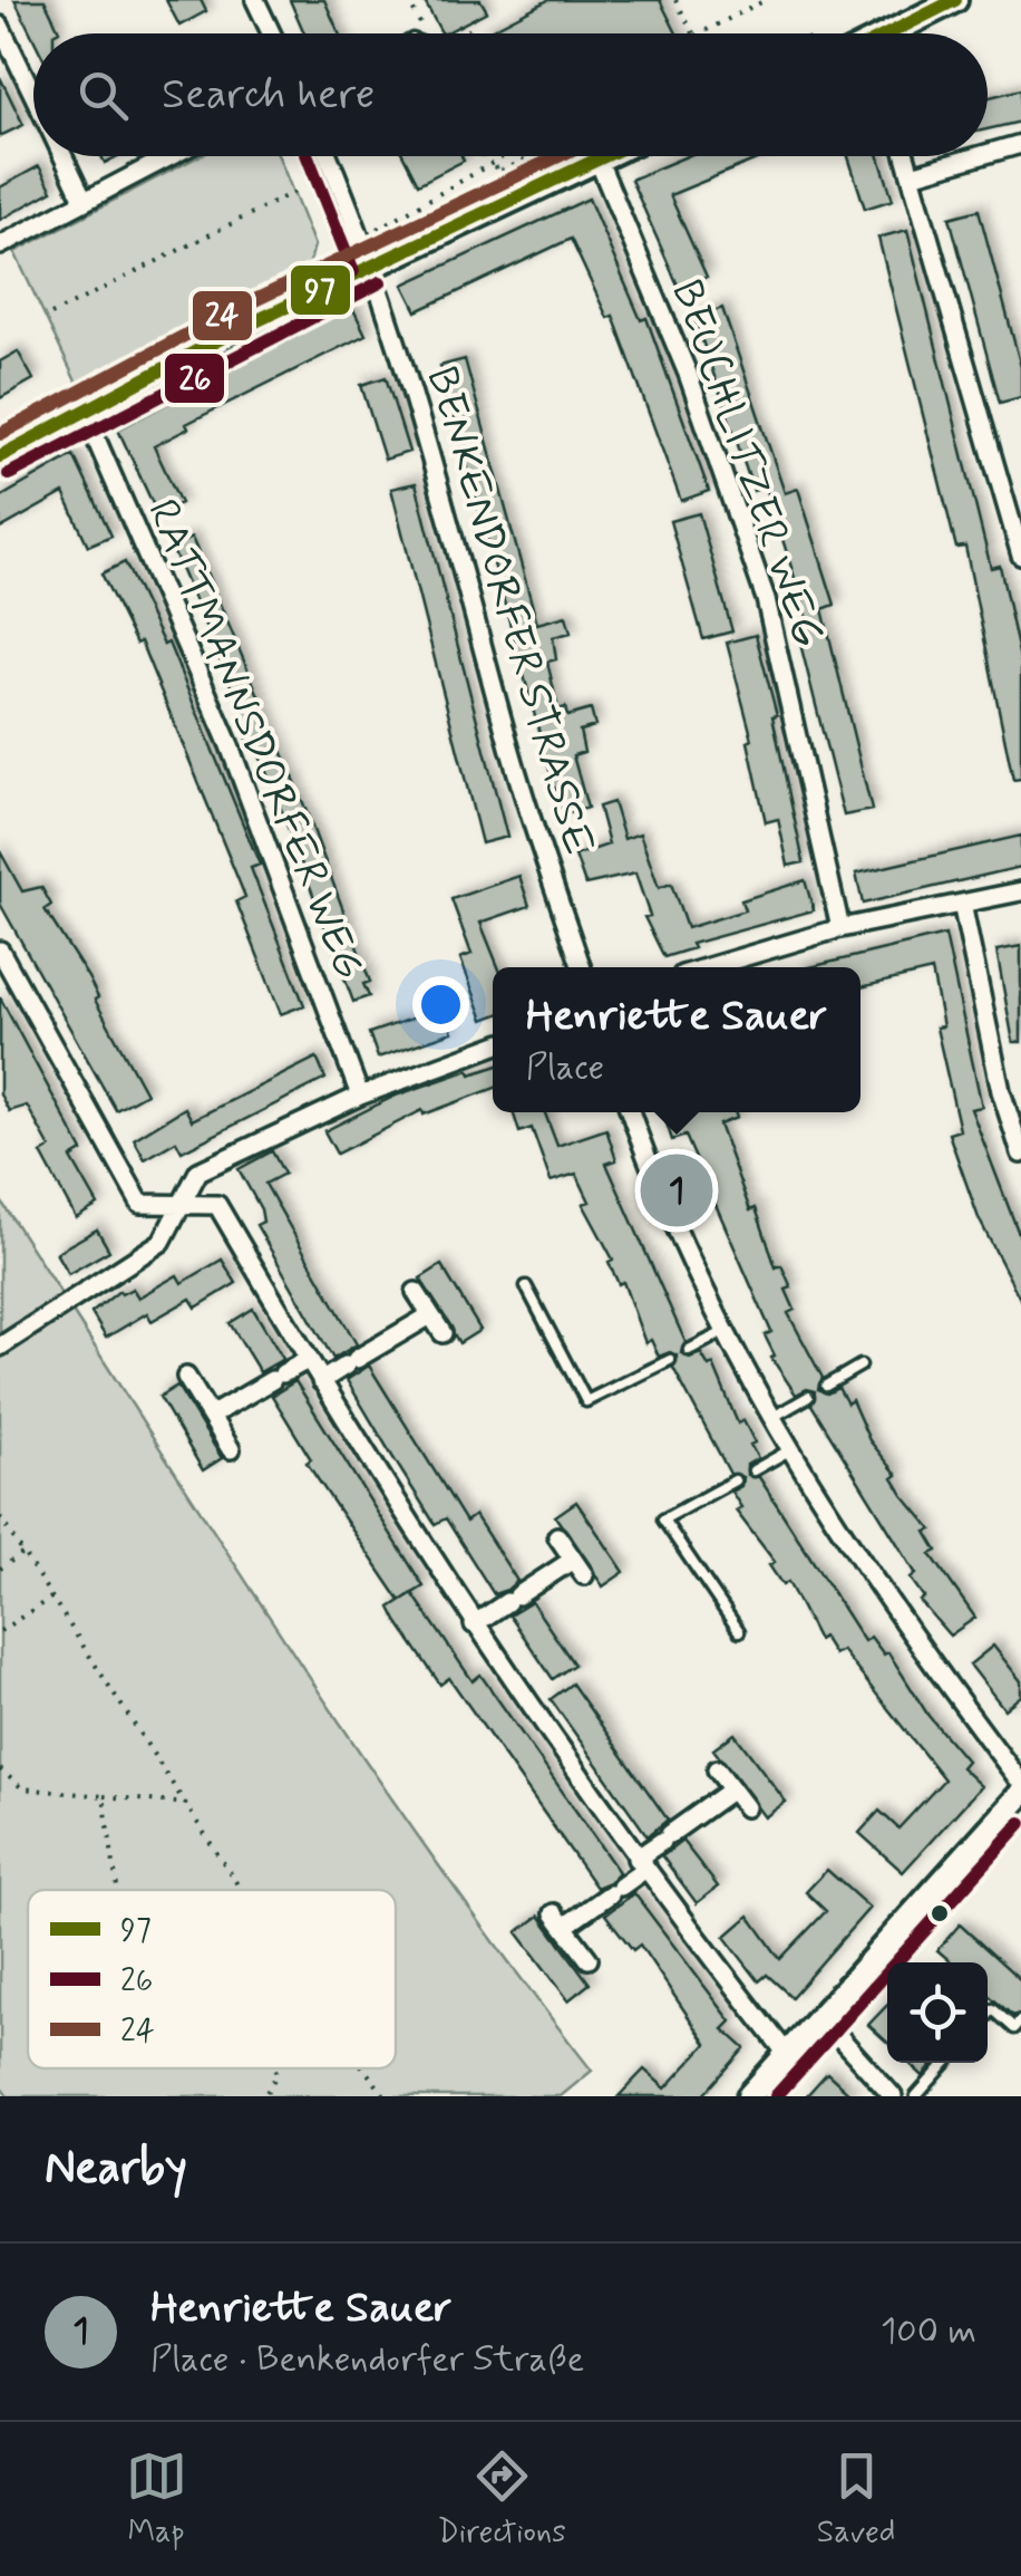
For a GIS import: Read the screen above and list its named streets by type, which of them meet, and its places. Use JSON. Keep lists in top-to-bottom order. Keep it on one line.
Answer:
{"streets":{"street":["BEUCHLITZER WEG","BENKENDORFER STRASSE","RATTMANNSDORFER WEG"]},"lines":["transit line 97","transit line 26","transit line 24"],"legend":["97","26","24"],"page":{"search":"Search here","popup":["Henriette Sauer","Place"],"pins":"1","heading":"Nearby","list":[{"mark":"1","name":"Henriette Sauer","note":"Place · Benkendorfer Straße","value":"100 m"}],"nav":["Map","Directions","Saved"]}}
